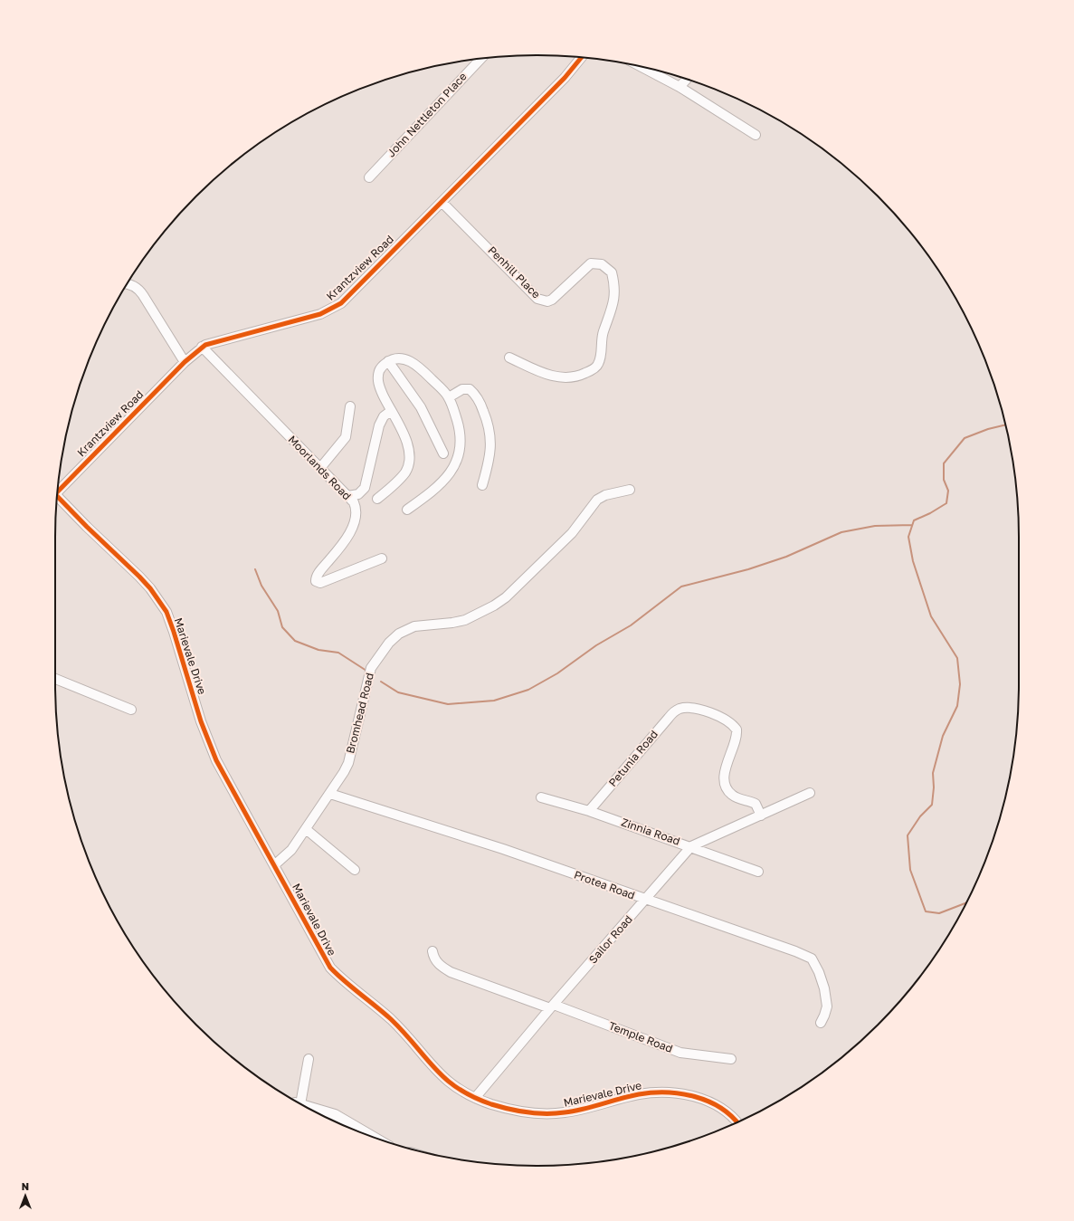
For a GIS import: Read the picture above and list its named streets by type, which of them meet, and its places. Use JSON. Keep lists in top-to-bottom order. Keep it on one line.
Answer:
{"streets":{"street":["John Nettleton Place","Krantzview Road","Penhill Place","Moorlands Road","Marievale Drive","Bromhead Road","Petunia Road","Zinnia Road","Protea Road","Sailor Road","Temple Road"]},"crossings":[["Krantzview Road","Penhill Place"],["Krantzview Road","Moorlands Road"],["Marievale Drive","Bromhead Road"],["Marievale Drive","Sailor Road"],["Bromhead Road","Protea Road"],["Petunia Road","Zinnia Road"],["Petunia Road","Sailor Road"],["Zinnia Road","Sailor Road"],["Protea Road","Sailor Road"],["Sailor Road","Temple Road"]],"north":"top"}
